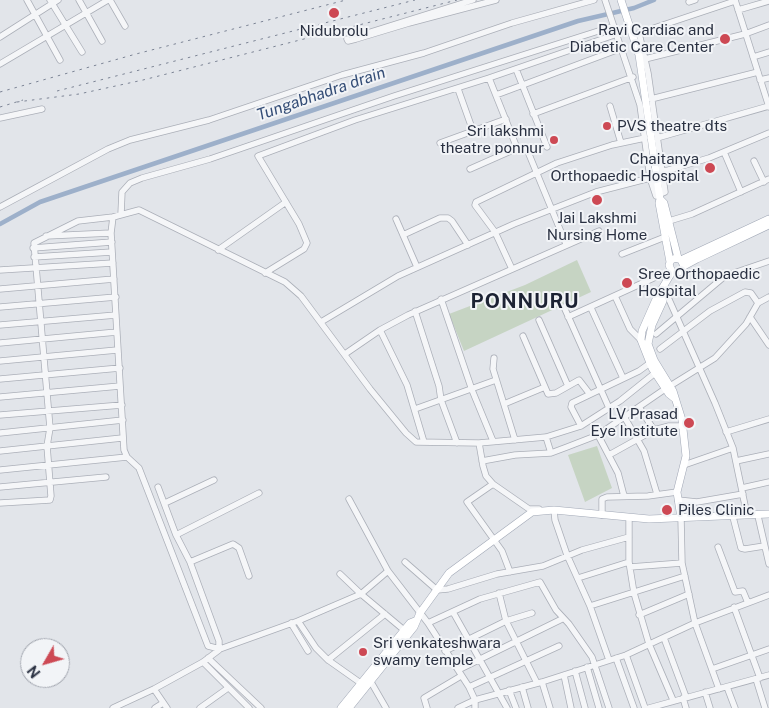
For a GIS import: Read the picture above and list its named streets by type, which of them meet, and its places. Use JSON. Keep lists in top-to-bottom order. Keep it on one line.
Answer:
{"districts":["PONNURU"],"water":["Tungabhadra drain"],"places":["Nidubrolu","Ravi Cardiac and Diabetic Care Center","PVS theatre dts","Sri lakshmi theatre ponnur","Chaitanya Orthopaedic Hospital","Jai Lakshmi Nursing Home","Sree Orthopaedic Hospital","LV Prasad Eye Institute","Piles Clinic","Sri venkateshwara swamy temple"],"north":"bottom left"}
